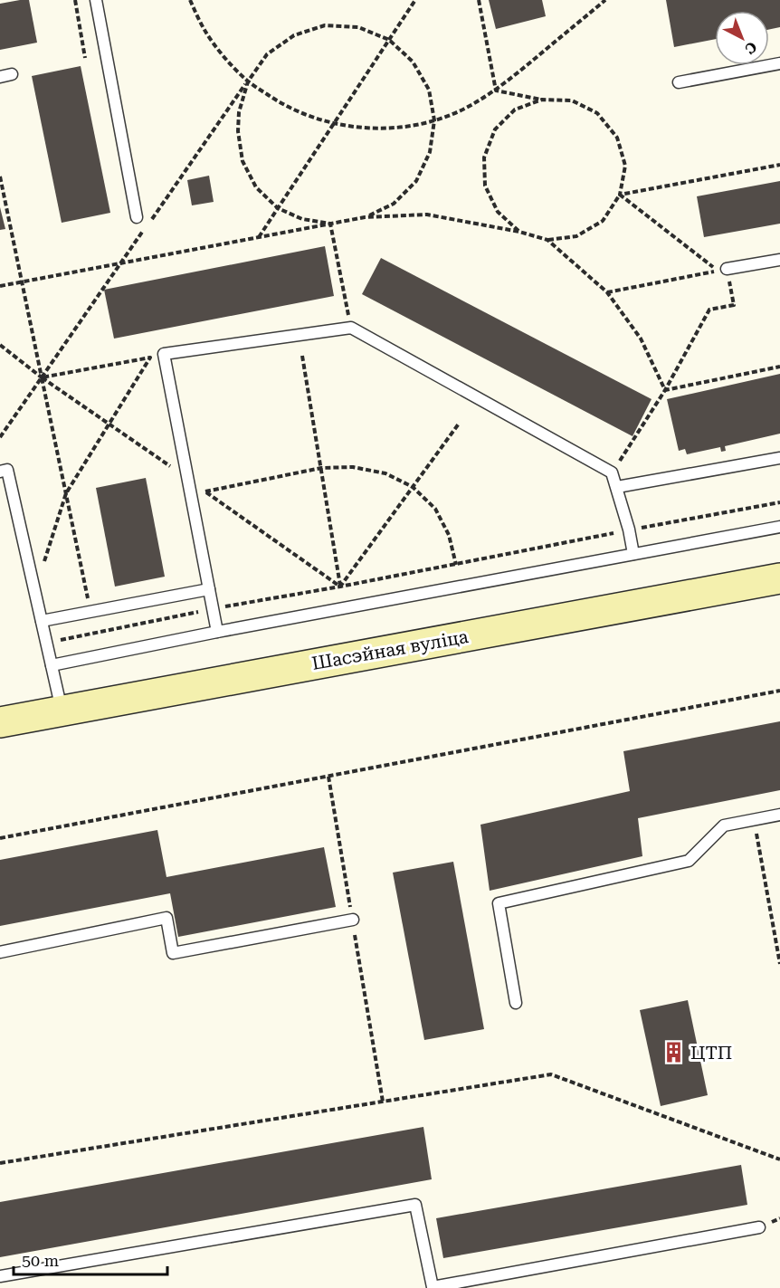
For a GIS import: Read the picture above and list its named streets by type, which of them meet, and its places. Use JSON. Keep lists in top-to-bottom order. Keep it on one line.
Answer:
{"streets":{"main road":["Шасэйная вуліца"]},"places":{"building":["ЦТП"]},"scale_bar":"50 m","north":"bottom right"}
